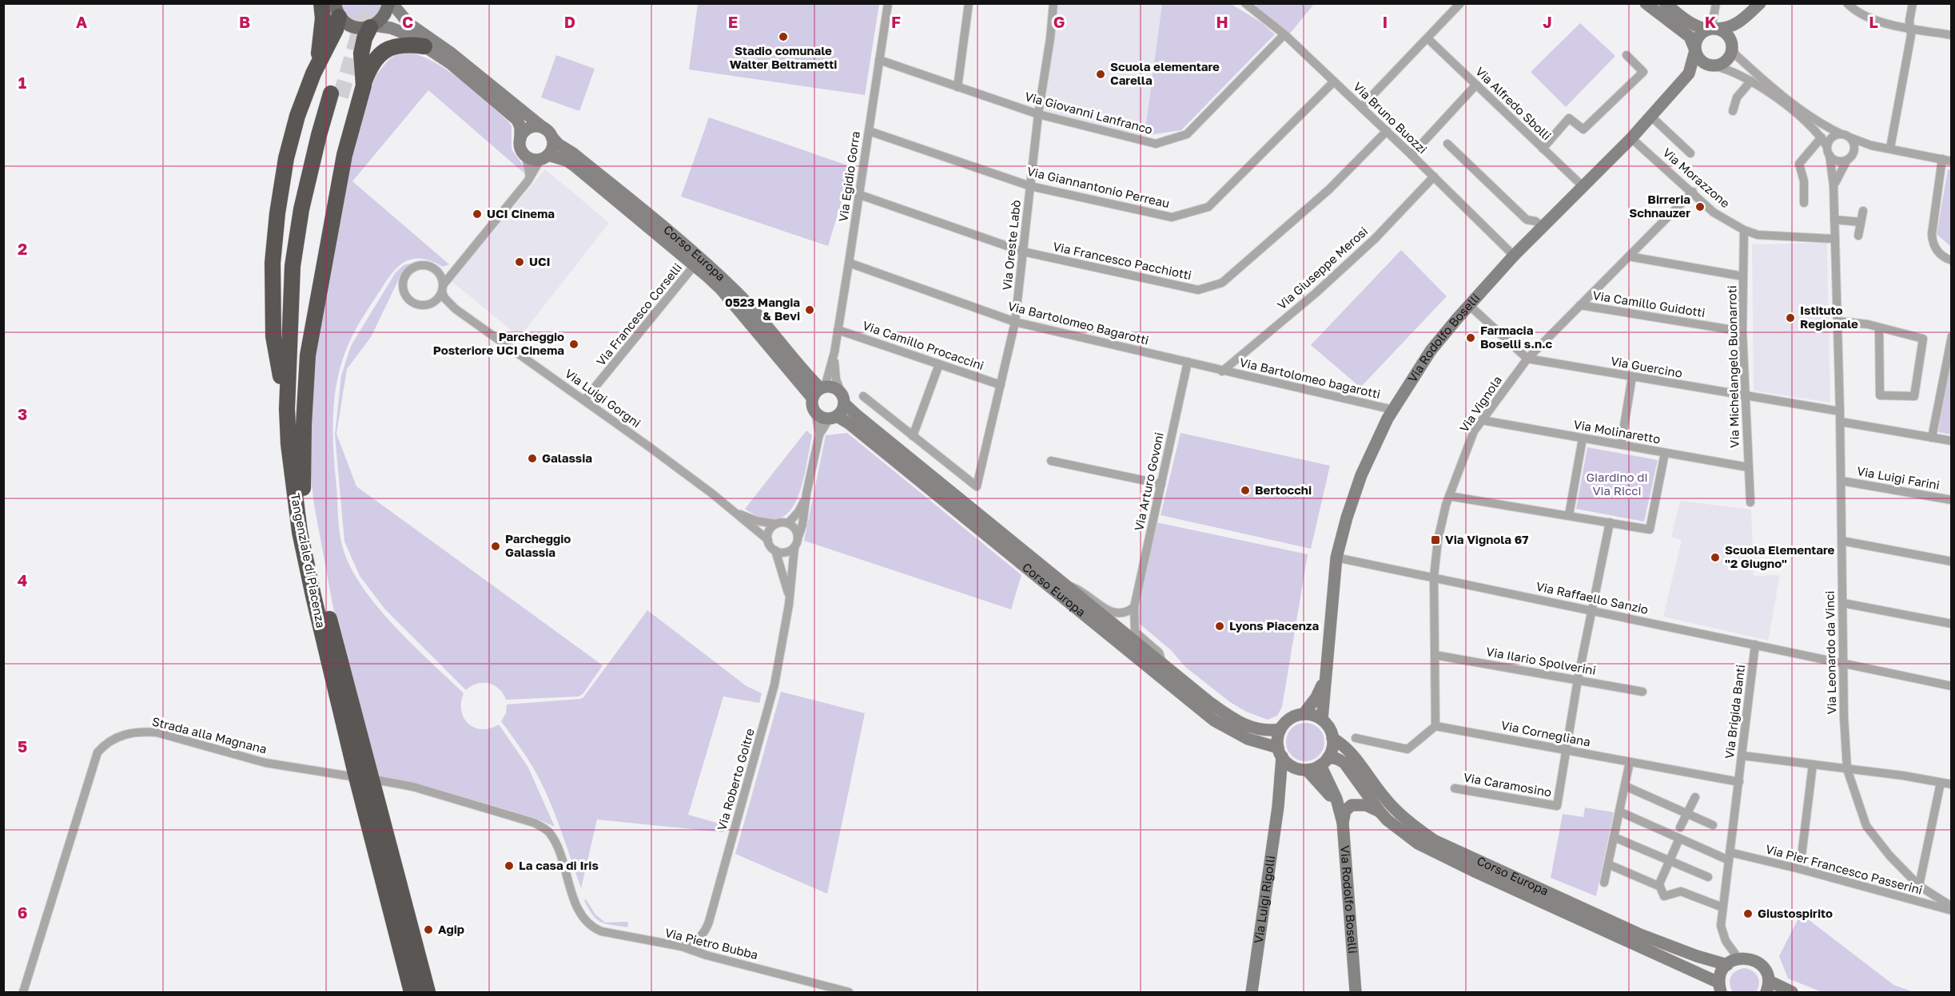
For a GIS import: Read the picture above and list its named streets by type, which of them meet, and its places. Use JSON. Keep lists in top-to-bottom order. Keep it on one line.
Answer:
{"streets":{"highway":["Tangenziale di Piacenza"],"main road":["Corso Europa","Via Rodolfo Boselli","Via Luigi Rigolli"],"street":["Via Alfredo Sbolli","Via Giovanni Lanfranco","Via Bruno Buozzi","Via Egidio Gorra","Via Morazzone","Via Giannantonio Perreau","Via Oreste Labò","Via Francesco Pacchiotti","Via Giuseppe Merosi","Via Camillo Guidotti","Via Francesco Corselli","Via Bartolomeo Bagarotti","Via Camillo Procaccini","Via Michelangelo Buonarroti","Via Guercino","Via Bartolomeo bagarotti","Via Luigi Gorgni","Via Vignola","Via Molinaretto","Via Luigi Farini","Via Arturo Govoni","Via Raffaello Sanzio","Via Leonardo da Vinci","Via Ilario Spolverini","Via Brigida Banti","Via Cornegliana","Strada alla Magnana","Via Roberto Goitre","Via Caramosino","Via Pier Francesco Passerini","Via Pietro Bubba"]},"crossings":[["Via Alfredo Sbolli","Via Rodolfo Boselli"],["Via Giovanni Lanfranco","Via Bruno Buozzi"],["Via Giovanni Lanfranco","Via Egidio Gorra"],["Via Giovanni Lanfranco","Via Oreste Labò"],["Via Bruno Buozzi","Via Giannantonio Perreau"],["Via Bruno Buozzi","Via Francesco Pacchiotti"],["Via Bruno Buozzi","Via Giuseppe Merosi"],["Via Bruno Buozzi","Via Rodolfo Boselli"],["Via Egidio Gorra","Via Giannantonio Perreau"],["Via Egidio Gorra","Corso Europa"],["Via Egidio Gorra","Via Francesco Pacchiotti"],["Via Egidio Gorra","Via Bartolomeo Bagarotti"],["Via Egidio Gorra","Via Camillo Procaccini"],["Via Egidio Gorra","Via Roberto Goitre"],["Via Morazzone","Via Rodolfo Boselli"],["Via Morazzone","Via Michelangelo Buonarroti"],["Via Morazzone","Via Vignola"],["Via Morazzone","Via Leonardo da Vinci"],["Via Giannantonio Perreau","Via Oreste Labò"],["Via Oreste Labò","Via Francesco Pacchiotti"],["Via Oreste Labò","Via Bartolomeo Bagarotti"],["Via Oreste Labò","Via Camillo Procaccini"],["Corso Europa","Via Francesco Corselli"],["Corso Europa","Via Rodolfo Boselli"],["Corso Europa","Via Arturo Govoni"],["Corso Europa","Via Roberto Goitre"],["Corso Europa","Via Luigi Rigolli"],["Via Giuseppe Merosi","Via Bartolomeo Bagarotti"],["Via Giuseppe Merosi","Via Bartolomeo bagarotti"],["Via Camillo Guidotti","Via Michelangelo Buonarroti"],["Via Camillo Guidotti","Via Vignola"],["Via Francesco Corselli","Via Luigi Gorgni"],["Via Bartolomeo Bagarotti","Via Bartolomeo bagarotti"],["Via Bartolomeo Bagarotti","Via Arturo Govoni"],["Via Rodolfo Boselli","Via Bartolomeo bagarotti"],["Via Rodolfo Boselli","Via Raffaello Sanzio"],["Via Rodolfo Boselli","Via Luigi Rigolli"],["Via Michelangelo Buonarroti","Via Guercino"],["Via Michelangelo Buonarroti","Via Molinaretto"],["Via Guercino","Via Vignola"],["Via Guercino","Via Leonardo da Vinci"],["Via Luigi Gorgni","Via Roberto Goitre"],["Via Vignola","Via Molinaretto"],["Via Vignola","Via Raffaello Sanzio"],["Via Vignola","Via Ilario Spolverini"],["Via Vignola","Via Cornegliana"],["Via Luigi Farini","Via Leonardo da Vinci"],["Via Raffaello Sanzio","Via Leonardo da Vinci"],["Via Raffaello Sanzio","Via Brigida Banti"],["Via Brigida Banti","Via Cornegliana"],["Via Brigida Banti","Via Pier Francesco Passerini"],["Via Cornegliana","Via Caramosino"],["Via Roberto Goitre","Via Pietro Bubba"]],"parks":["Giardino di Via Ricci"],"places":{"other":["Stadio comunale Walter Beltrametti","Scuola elementare Carella","Birreria Schnauzer","UCI Cinema","UCI","0523 Mangia & Bevi","Istituto Regionale","Farmacia Boselli s.n.c","Parcheggio Posteriore UCI Cinema","Galassia","Bertocchi","Parcheggio Galassia","Scuola Elementare \"2 Giugno\"","Lyons Piacenza","La casa di Iris","Giustospirito","Agip"],"transit":["Via Vignola 67"]},"grid":{"columns":["A","B","C","D","E","F","G","H","I","J","K","L"],"rows":["1","2","3","4","5","6"]}}
